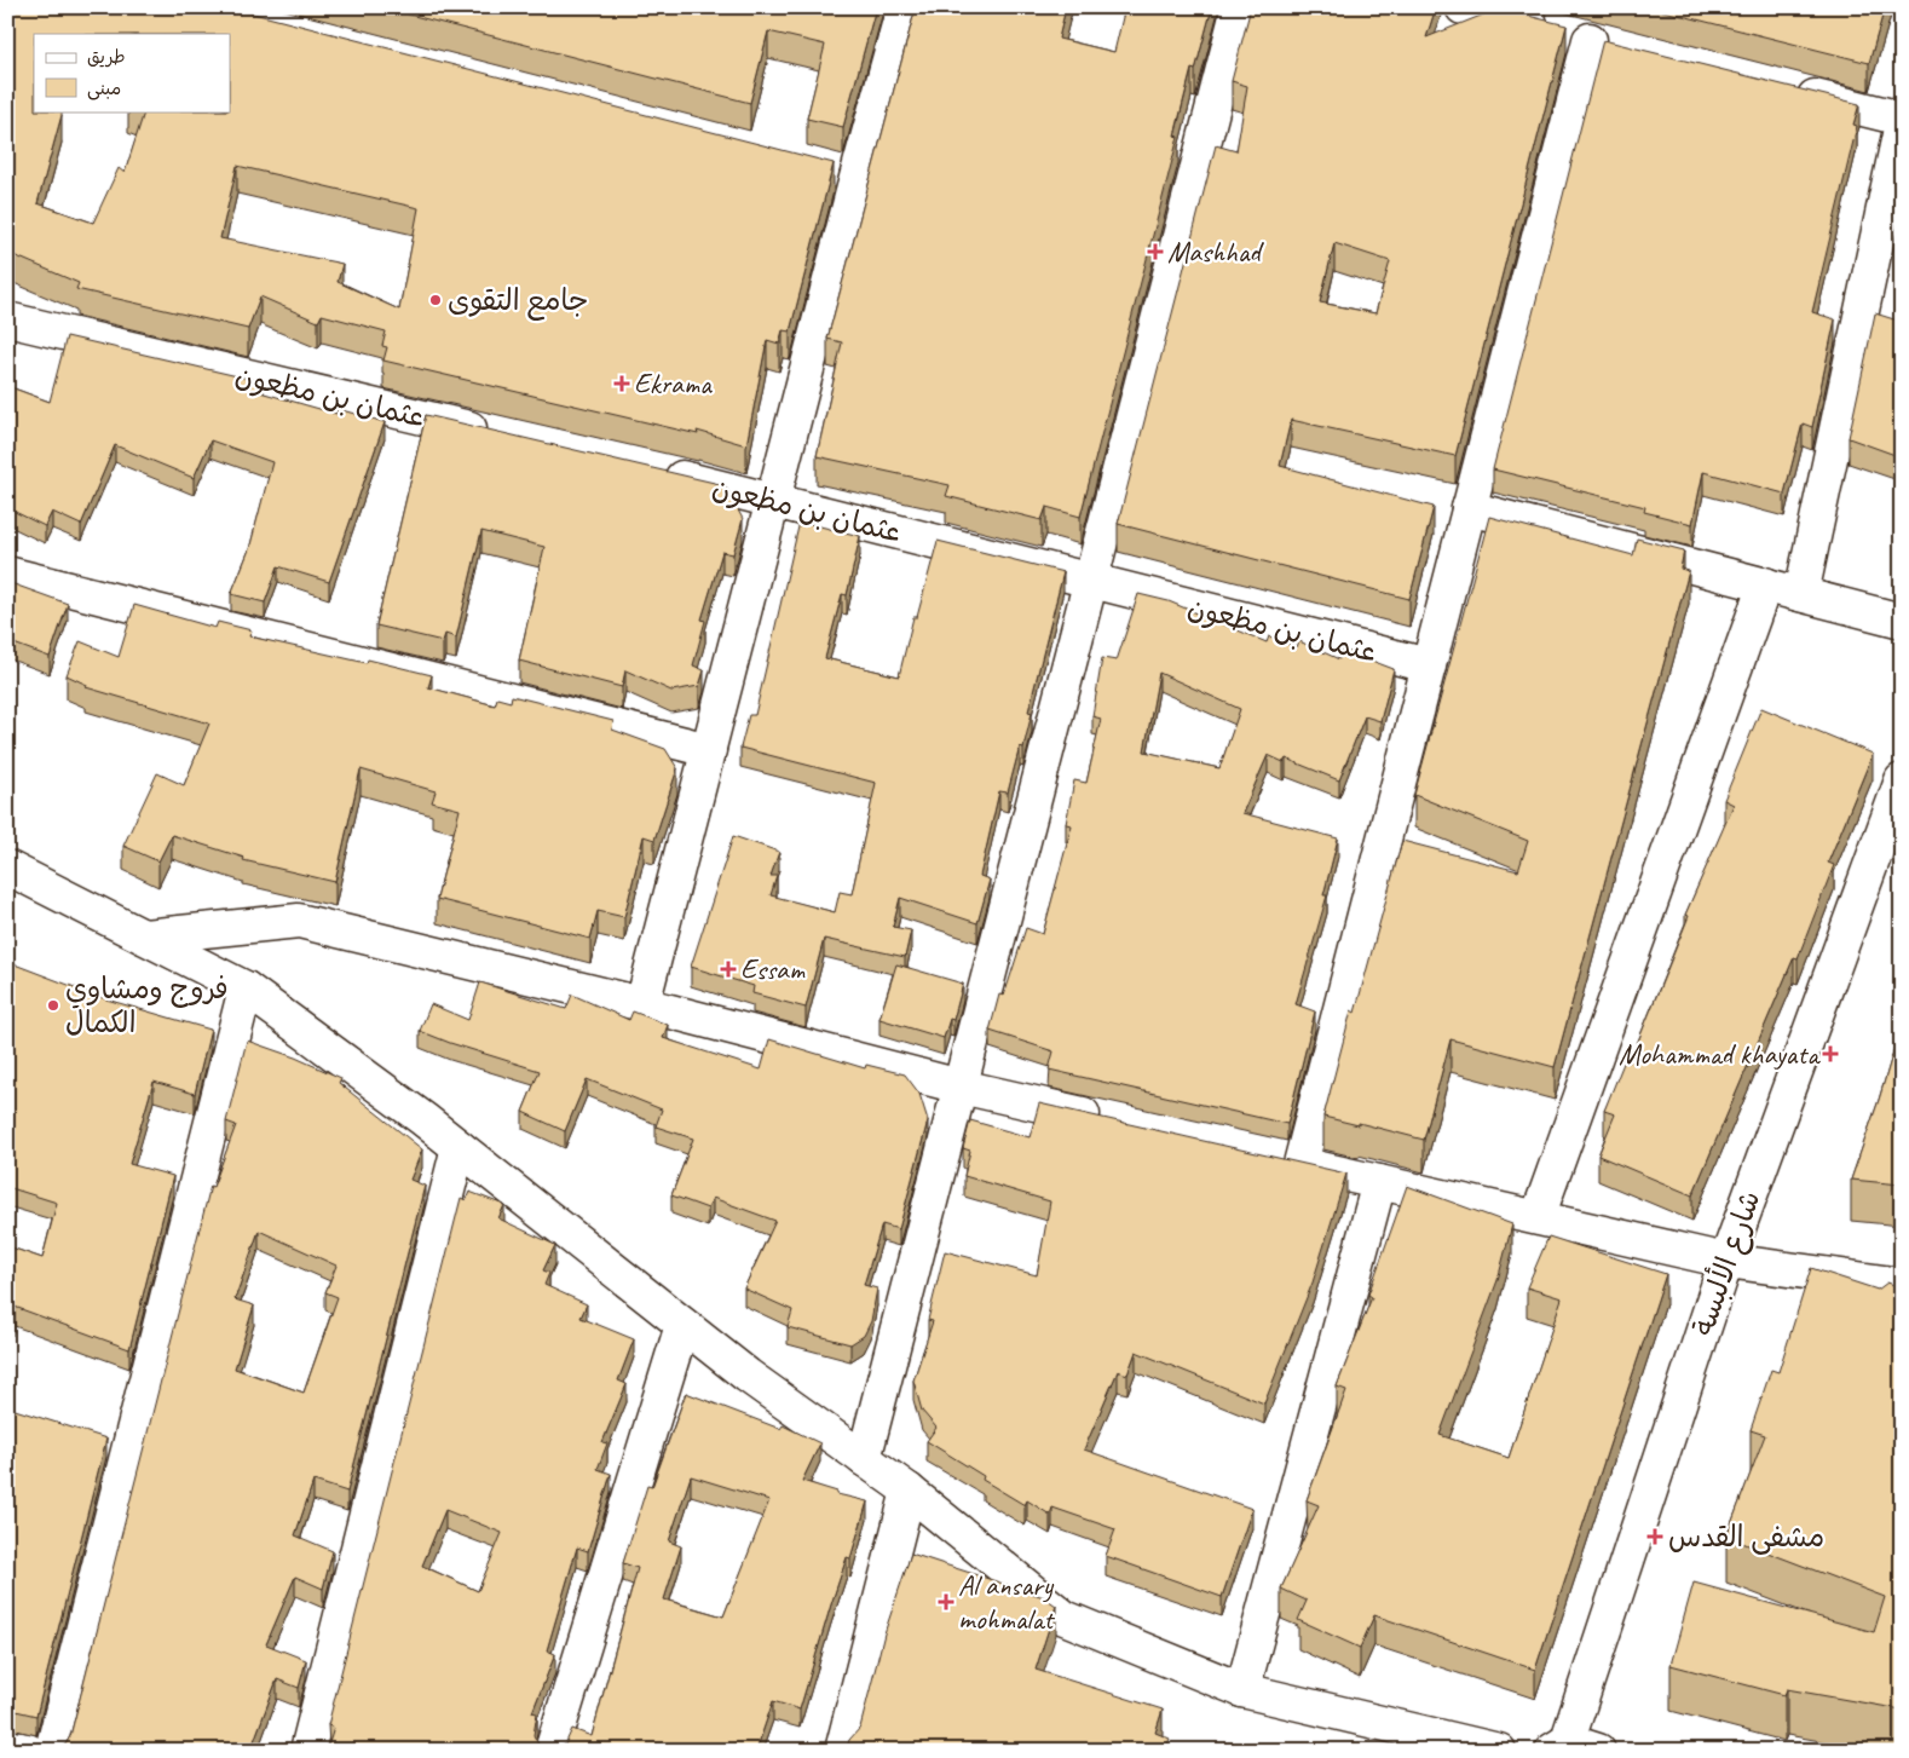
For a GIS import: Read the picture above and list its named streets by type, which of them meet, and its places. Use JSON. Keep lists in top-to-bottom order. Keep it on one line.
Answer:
{"streets":{"street":["عثمان بن مظعون","شارع الألبسة"]},"places":{"health":["Mashhad","Ekrama","Essam","Mohammad khayata","مشفى القدس","Al ansary mohmalat"],"other":["جامع التقوى","فروج ومشاوي الكمال"]},"legend":["طريق","مبنى"]}
